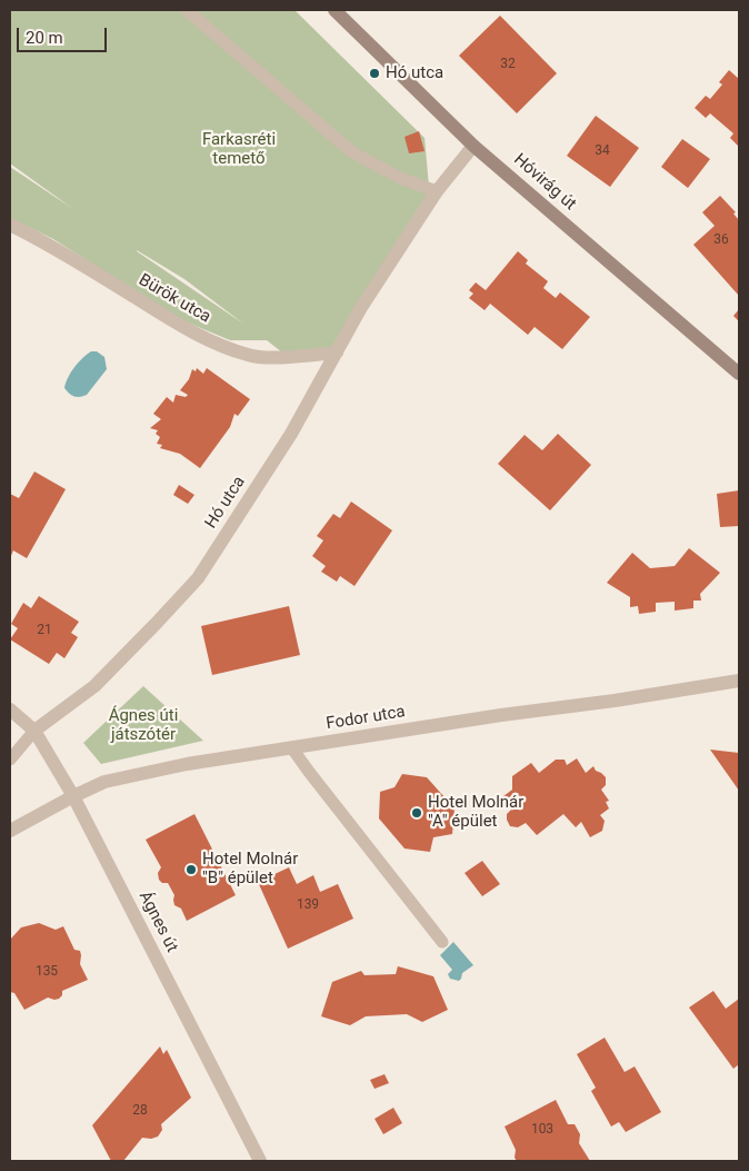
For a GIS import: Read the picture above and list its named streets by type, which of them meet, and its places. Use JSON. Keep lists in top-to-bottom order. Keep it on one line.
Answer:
{"streets":{"street":["Hóvirág út","Bürök utca","Hó utca","Fodor utca","Ágnes út"]},"crossings":[["Hóvirág út","Hó utca"],["Bürök utca","Hó utca"],["Hó utca","Ágnes út"],["Fodor utca","Ágnes út"]],"parks":["Farkasréti temető","Ágnes úti játszótér"],"places":["Hó utca","Hotel Molnár \"A\" épület","Hotel Molnár \"B\" épület"],"house_numbers":["32","34","36","21","139","135","28","103"],"scale_bar":"20 m"}
